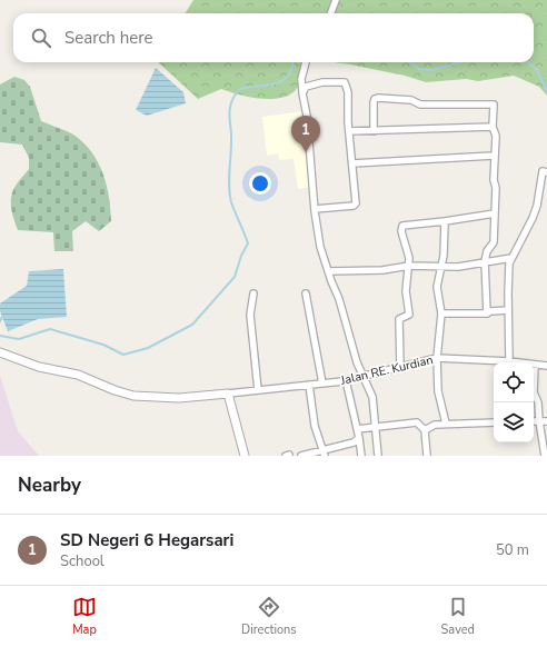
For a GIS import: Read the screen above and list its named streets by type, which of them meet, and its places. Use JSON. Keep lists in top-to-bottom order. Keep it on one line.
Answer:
{"streets":{"street":["Jalan RE. Kurdian"]},"page":{"search":"Search here","pins":"1","heading":"Nearby","list":[{"mark":"1","name":"SD Negeri 6 Hegarsari","note":"School","value":"50 m"}],"nav":["Map","Directions","Saved"]}}
